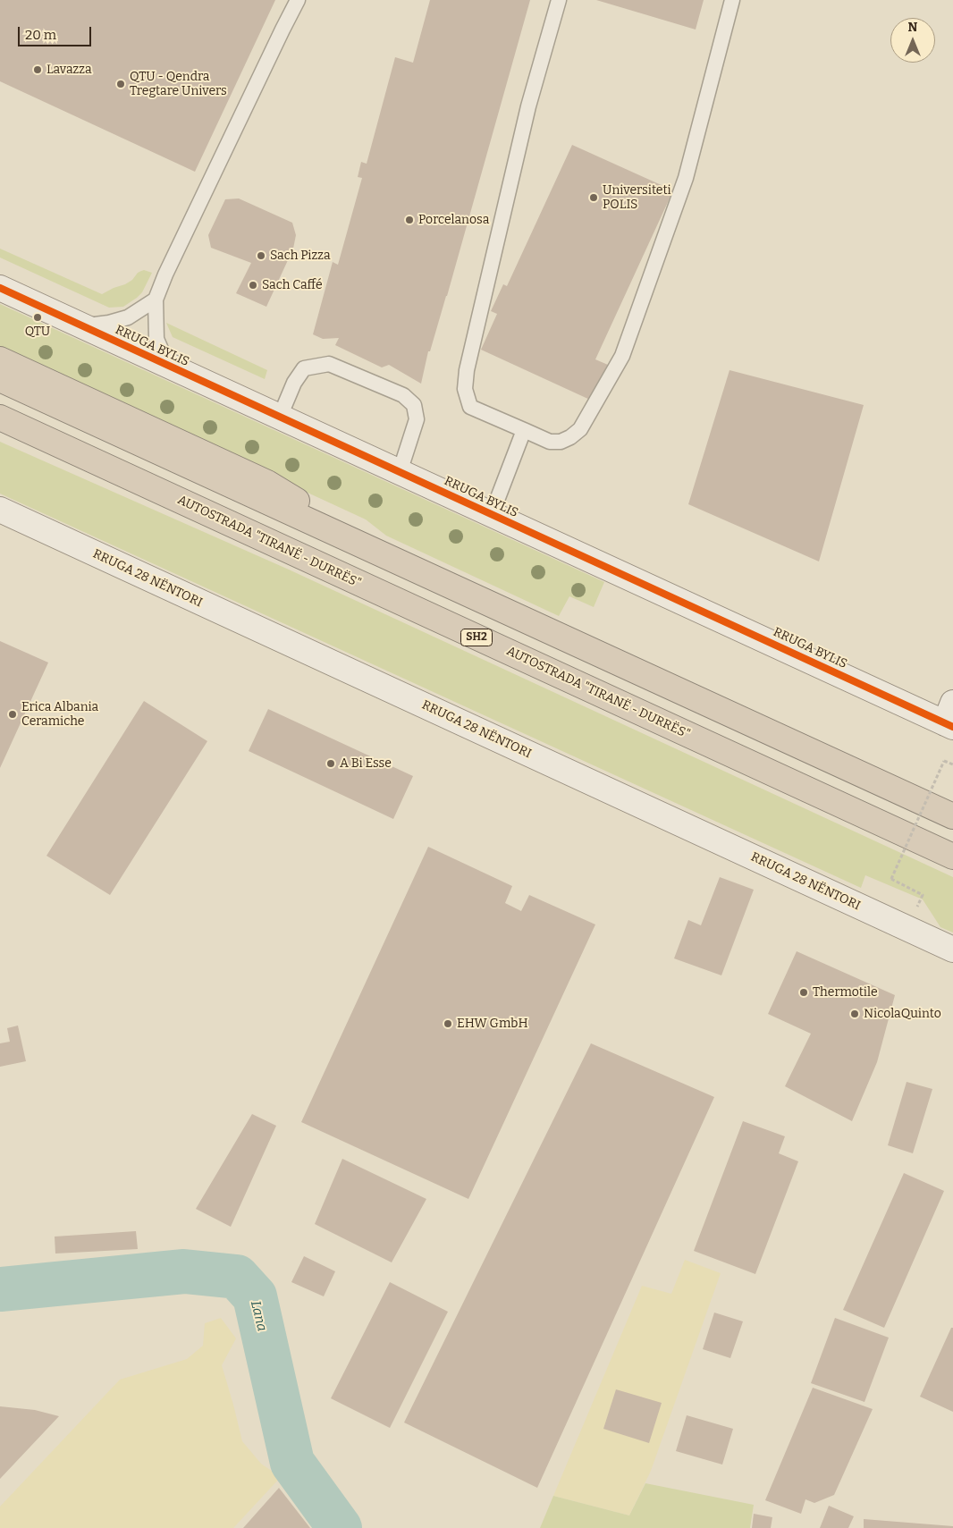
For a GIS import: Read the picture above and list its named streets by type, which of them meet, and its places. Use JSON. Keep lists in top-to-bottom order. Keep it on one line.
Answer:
{"streets":{"highway":["AUTOSTRADA \"TIRANË - DURRËS\"","SH2"],"main road":["RRUGA BYLIS","RRUGA 28 NËNTORI"]},"water":["Lana"],"places":["Lavazza","QTU - Qendra Tregtare Univers","Universiteti POLIS","Porcelanosa","Sach Pizza","Sach Caffé","QTU","Erica Albania Ceramiche","A Bi Esse","Thermotile","NicolaQuinto","EHW GmbH"],"scale_bar":"20 m","north":"top"}
